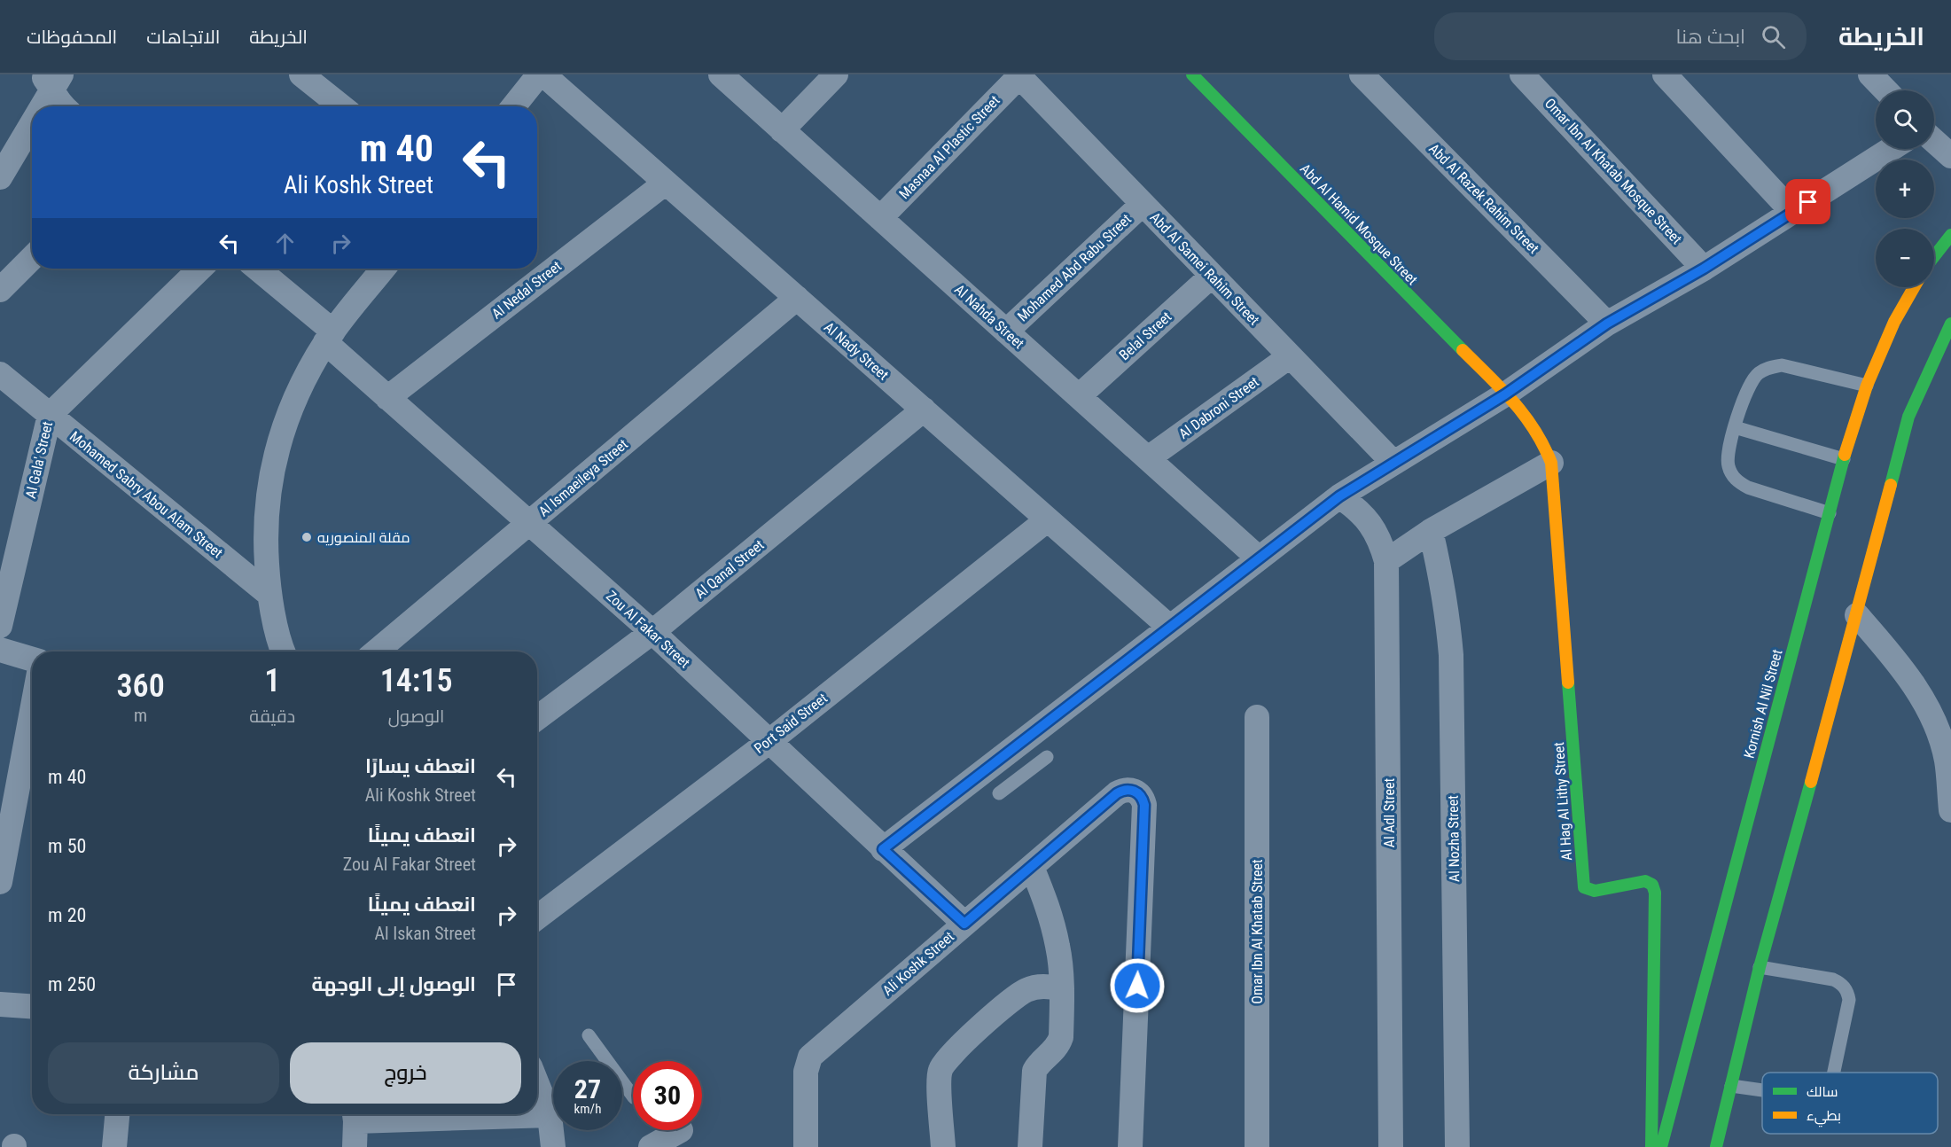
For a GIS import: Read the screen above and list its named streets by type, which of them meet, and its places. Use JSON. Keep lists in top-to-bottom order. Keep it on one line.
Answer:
{"streets":{"main road":["Abd Al Hamid Mosque Street","Kornish Al Nil Street","Al Hag Al Lithy Street"],"street":["Masnaa Al Plastic Street","Omar Ibn Al Khatab Mosque Street","Abd Al Razek Rahim Street","Mohamed Abd Rabu Street","Abd Al Samei Rahim Street","Al Nedal Street","Al Nahda Street","Belal Street","Al Nady Street","Al Dabroni Street","Al Gala' Street","Al Ismaeileya Street","Mohamed Sabry Abou Alam Street","Al Qanal Street","Zou Al Fakar Street","Port Said Street","Al Adl Street","Al Nozha Street","Omar Ibn Al Khatab Street","Ali Koshk Street"]},"crossings":[["Masnaa Al Plastic Street","Abd Al Samei Rahim Street"],["Masnaa Al Plastic Street","Al Nahda Street"],["Abd Al Hamid Mosque Street","Al Hag Al Lithy Street"],["Mohamed Abd Rabu Street","Abd Al Samei Rahim Street"],["Mohamed Abd Rabu Street","Al Nahda Street"],["Abd Al Samei Rahim Street","Belal Street"],["Abd Al Samei Rahim Street","Al Dabroni Street"],["Al Nedal Street","Al Nady Street"],["Al Nedal Street","Zou Al Fakar Street"],["Al Nahda Street","Belal Street"],["Al Nahda Street","Al Dabroni Street"],["Al Nady Street","Al Ismaeileya Street"],["Al Nady Street","Al Qanal Street"],["Al Nady Street","Port Said Street"],["Al Gala' Street","Mohamed Sabry Abou Alam Street"],["Al Ismaeileya Street","Zou Al Fakar Street"],["Al Qanal Street","Zou Al Fakar Street"],["Zou Al Fakar Street","Port Said Street"],["Zou Al Fakar Street","Ali Koshk Street"]],"places":["مقلة المنصوريه"],"legend":["سالك","بطيء"],"page":{"header":"الخريطة","search":"ابحث هنا","nav":["الخريطة","الاتجاهات","المحفوظات"],"map_buttons":["+","−"],"turn":["40 m","Ali Koshk Street"],"eta":["14:15","الوصول","1","دقيقة","360","m"],"list":[{"name":"انعطف يسارًا","note":"Ali Koshk Street","value":"40 m"},{"name":"انعطف يمينًا","note":"Zou Al Fakar Street","value":"50 m"},{"name":"انعطف يمينًا","note":"Al Iskan Street","value":"20 m"},{"name":"الوصول إلى الوجهة","value":"250 m"}],"buttons":["خروج","مشاركة"],"speed":"27 km/h","limit":"30"}}
